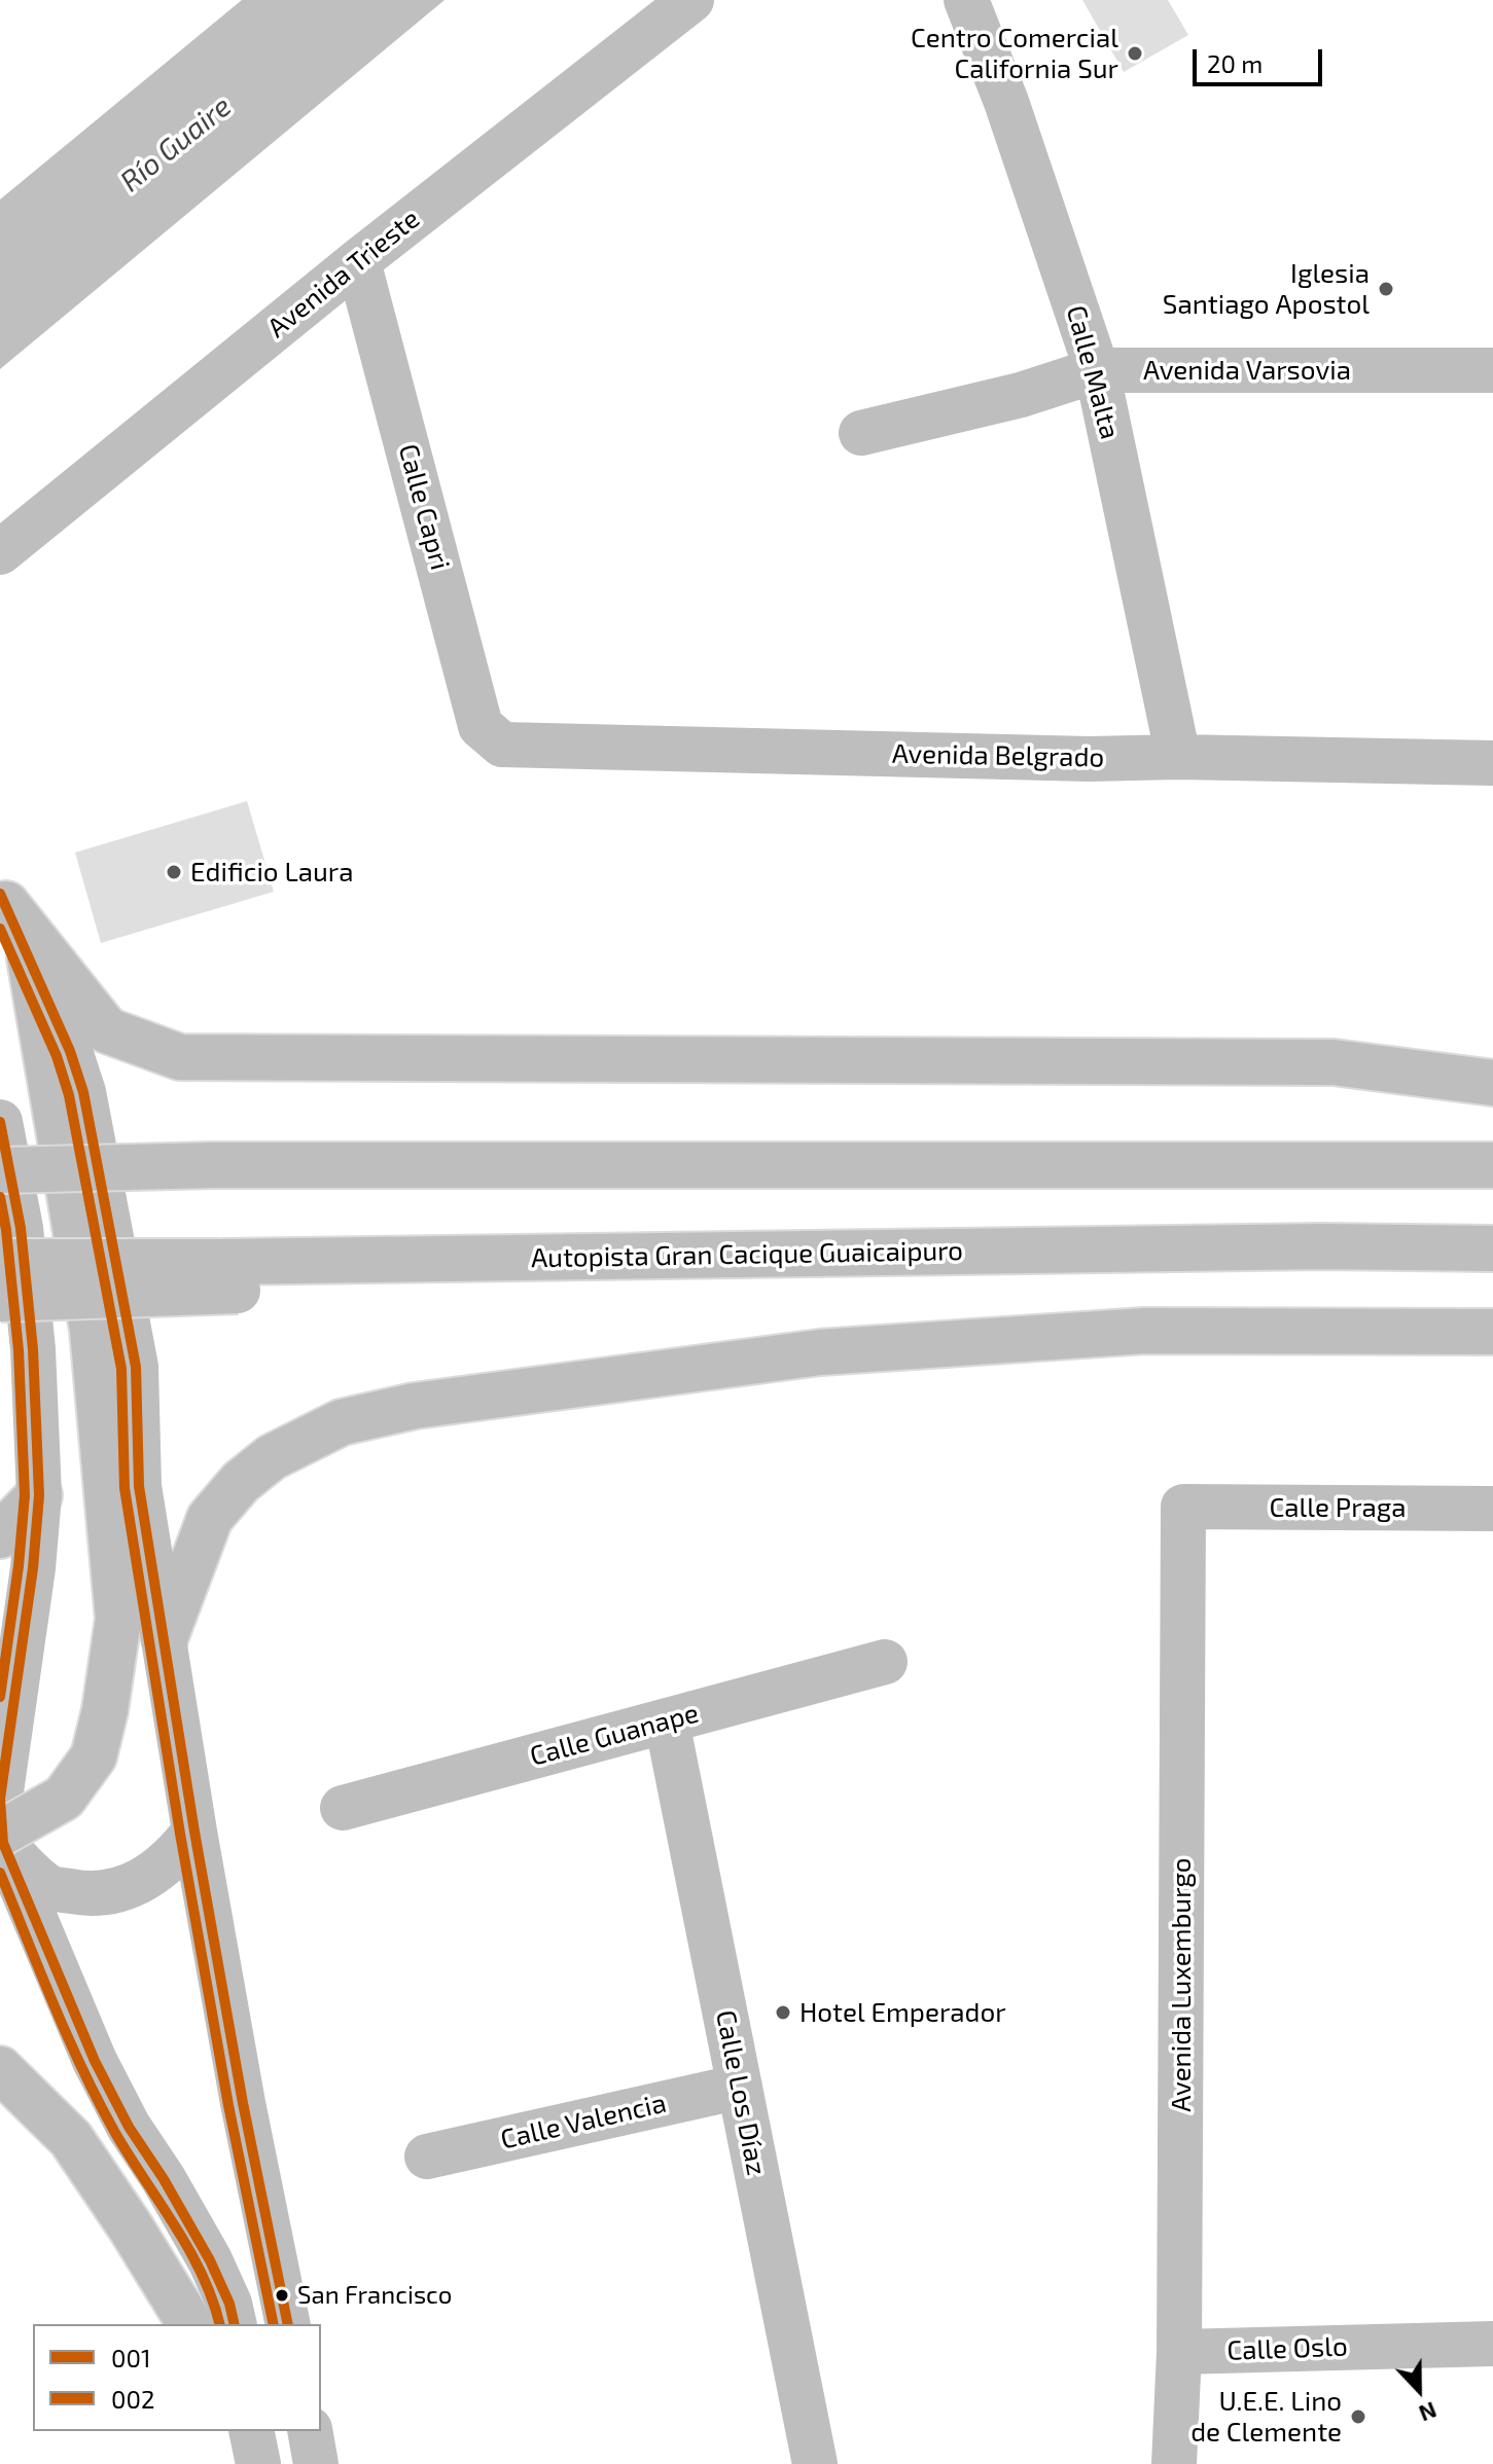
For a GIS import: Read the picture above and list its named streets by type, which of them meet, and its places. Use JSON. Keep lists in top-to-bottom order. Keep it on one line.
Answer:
{"streets":{"main road":["Avenida Trieste","Avenida Varsovia","Calle Malta","Calle Capri","Avenida Belgrado","Autopista Gran Cacique Guaicaipuro","Calle Praga","Calle Guanape","Avenida Luxemburgo","Calle Los Díaz","Calle Valencia","Calle Oslo"]},"crossings":[["Avenida Trieste","Calle Capri"],["Avenida Varsovia","Calle Malta"],["Calle Malta","Avenida Belgrado"],["Calle Capri","Avenida Belgrado"],["Calle Praga","Avenida Luxemburgo"],["Calle Guanape","Calle Los Díaz"],["Avenida Luxemburgo","Calle Oslo"],["Calle Los Díaz","Calle Valencia"]],"water":["Río Guaire"],"places":["Centro Comercial California Sur","Iglesia Santiago Apostol","Edificio Laura","Hotel Emperador","San Francisco","U.E.E. Lino de Clemente"],"lines":["transit line 001","transit line 002"],"legend":["001","002"],"scale_bar":"20 m","north":"bottom"}
